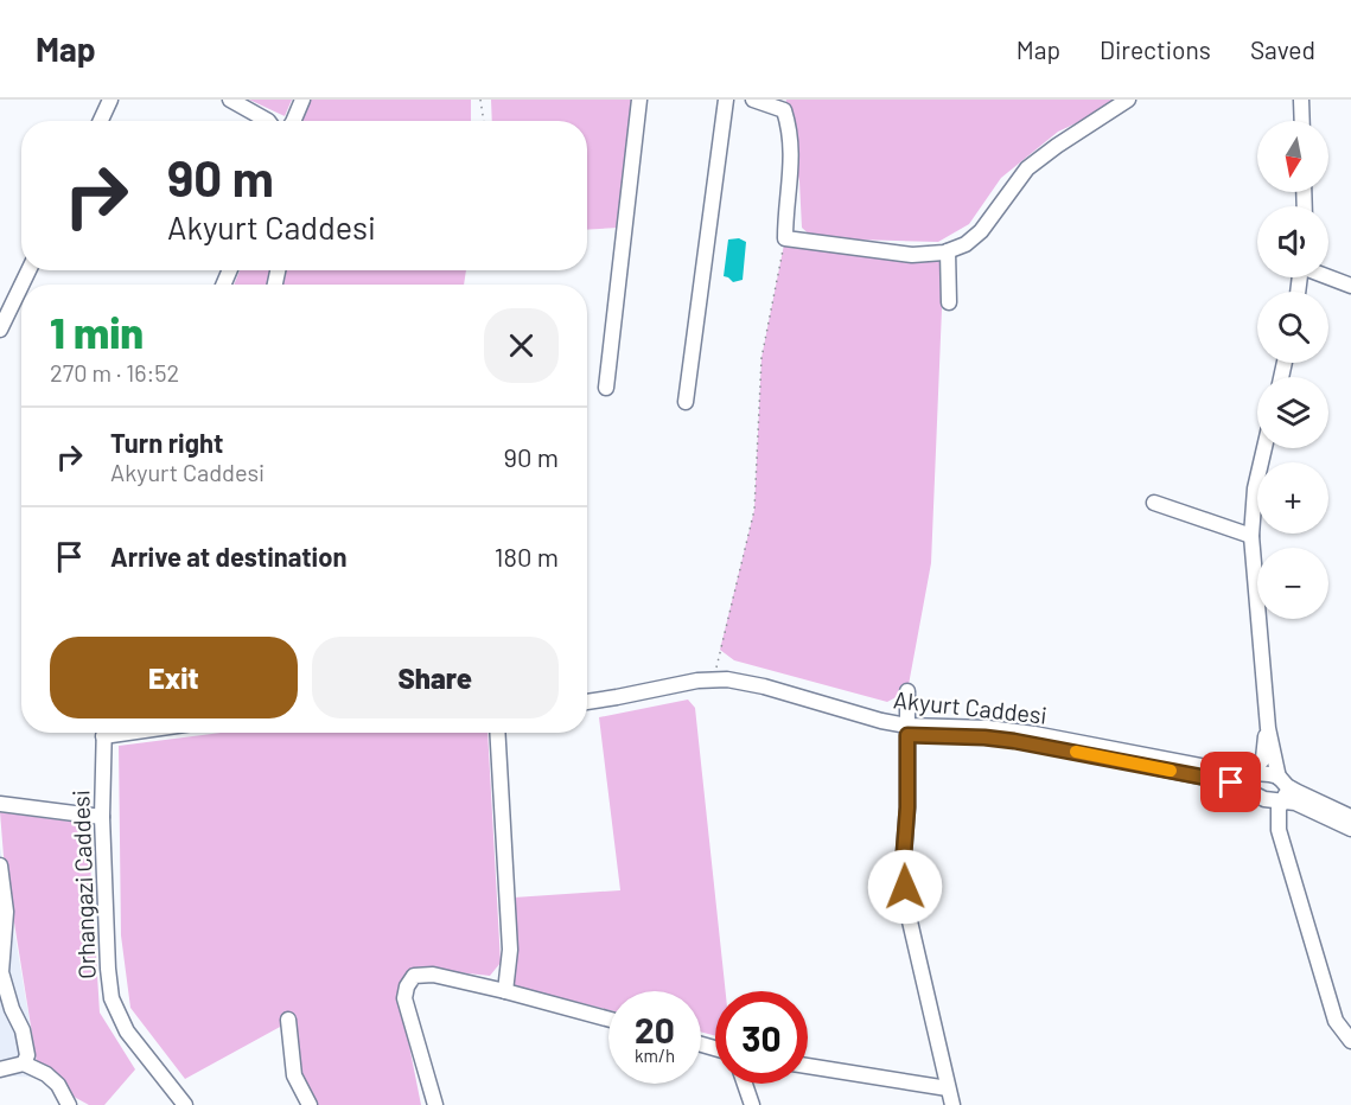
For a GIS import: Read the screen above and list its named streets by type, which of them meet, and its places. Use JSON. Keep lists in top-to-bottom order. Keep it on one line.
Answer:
{"streets":{"street":["Akyurt Caddesi","Orhangazi Caddesi"]},"north":"bottom","page":{"header":"Map","nav":["Map","Directions","Saved"],"map_buttons":["+","−"],"turn":["90 m","Akyurt Caddesi"],"heading":["1 min","270 m · 16:52"],"list":[{"name":"Turn right","note":"Akyurt Caddesi","value":"90 m"},{"name":"Arrive at destination","value":"180 m"}],"buttons":["Exit","Share"],"speed":"20 km/h","limit":"30"}}
